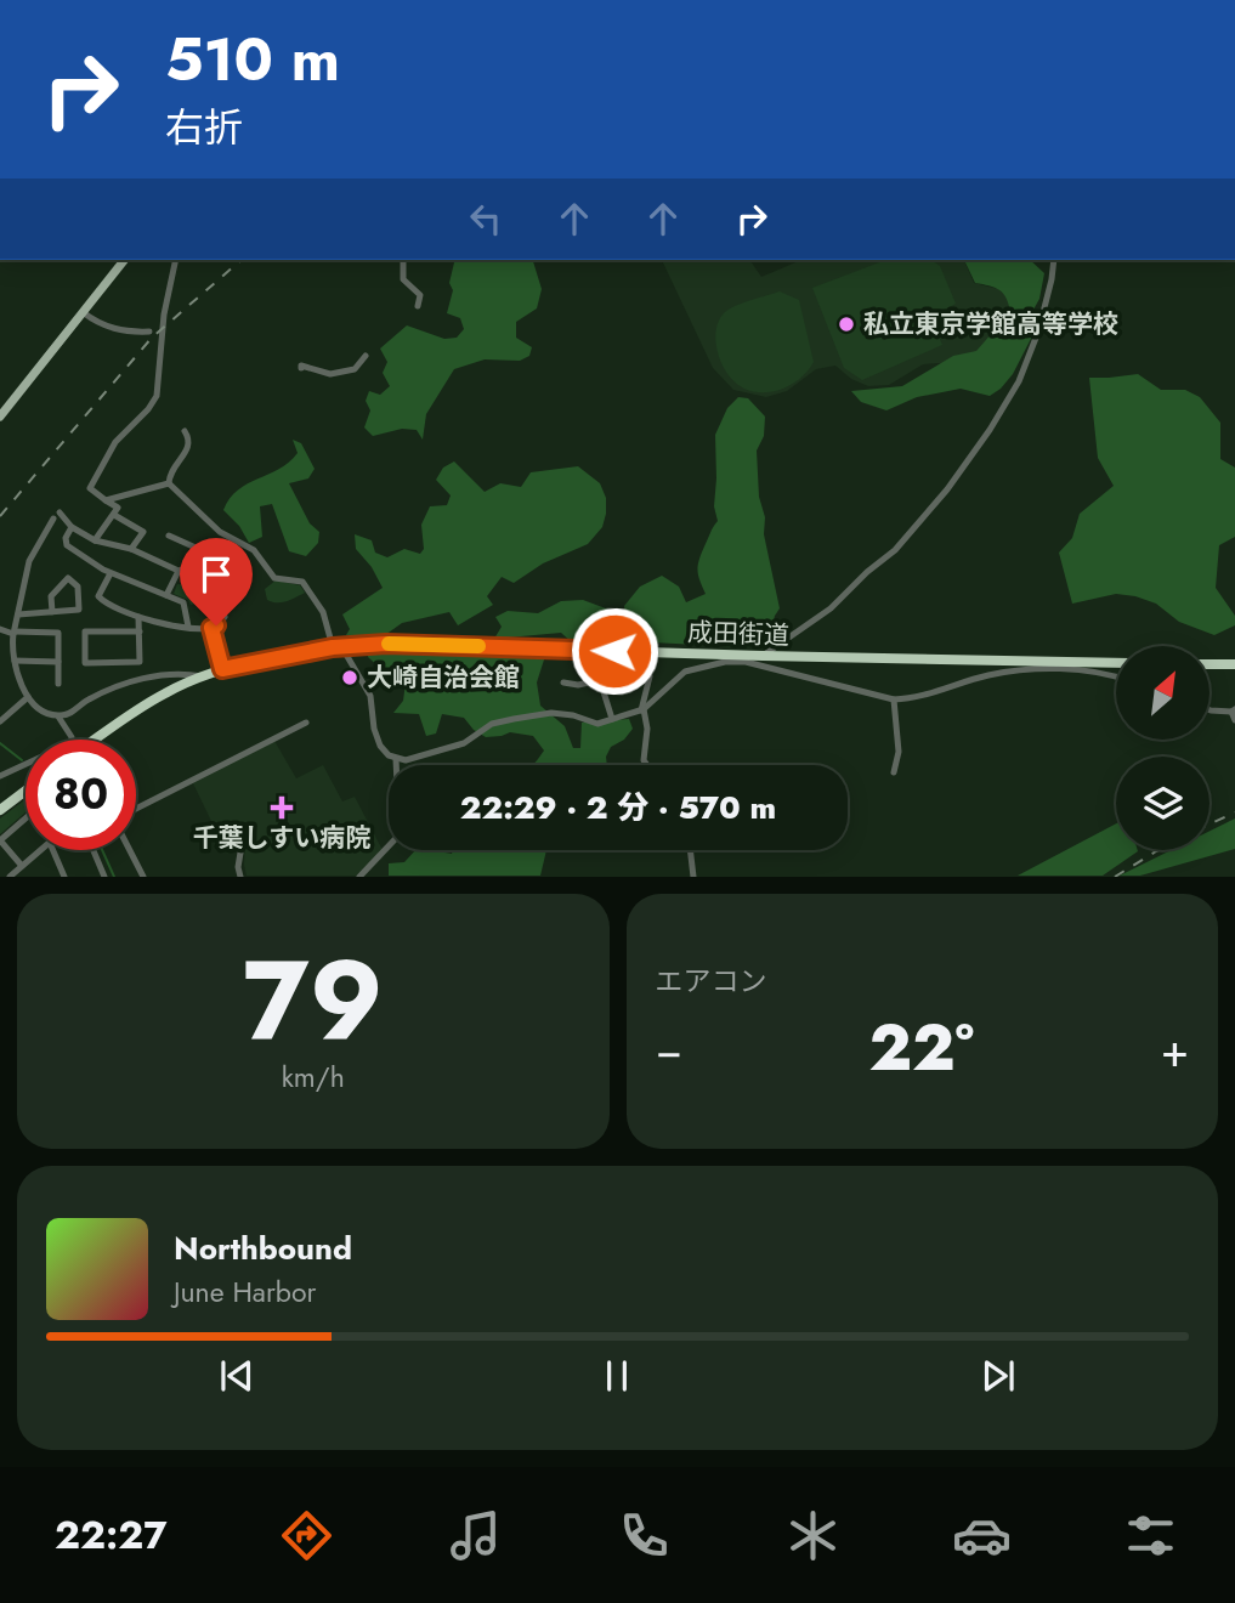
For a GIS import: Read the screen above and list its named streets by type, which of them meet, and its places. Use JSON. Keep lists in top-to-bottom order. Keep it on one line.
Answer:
{"streets":{"highway":["成田街道"]},"places":{"other":["私立東京学館高等学校","大崎自治会館"],"health":["千葉しすい病院"]},"north":"top right","page":{"turn":["510 m","右折"],"limit":"80","trip":"22:29 · 2 分 · 570 m","tile":[["79","km/h"],"エアコン"],"heat":["−","22°","+"],"song":["Northbound","June Harbor"],"tabs":"22:27"}}
